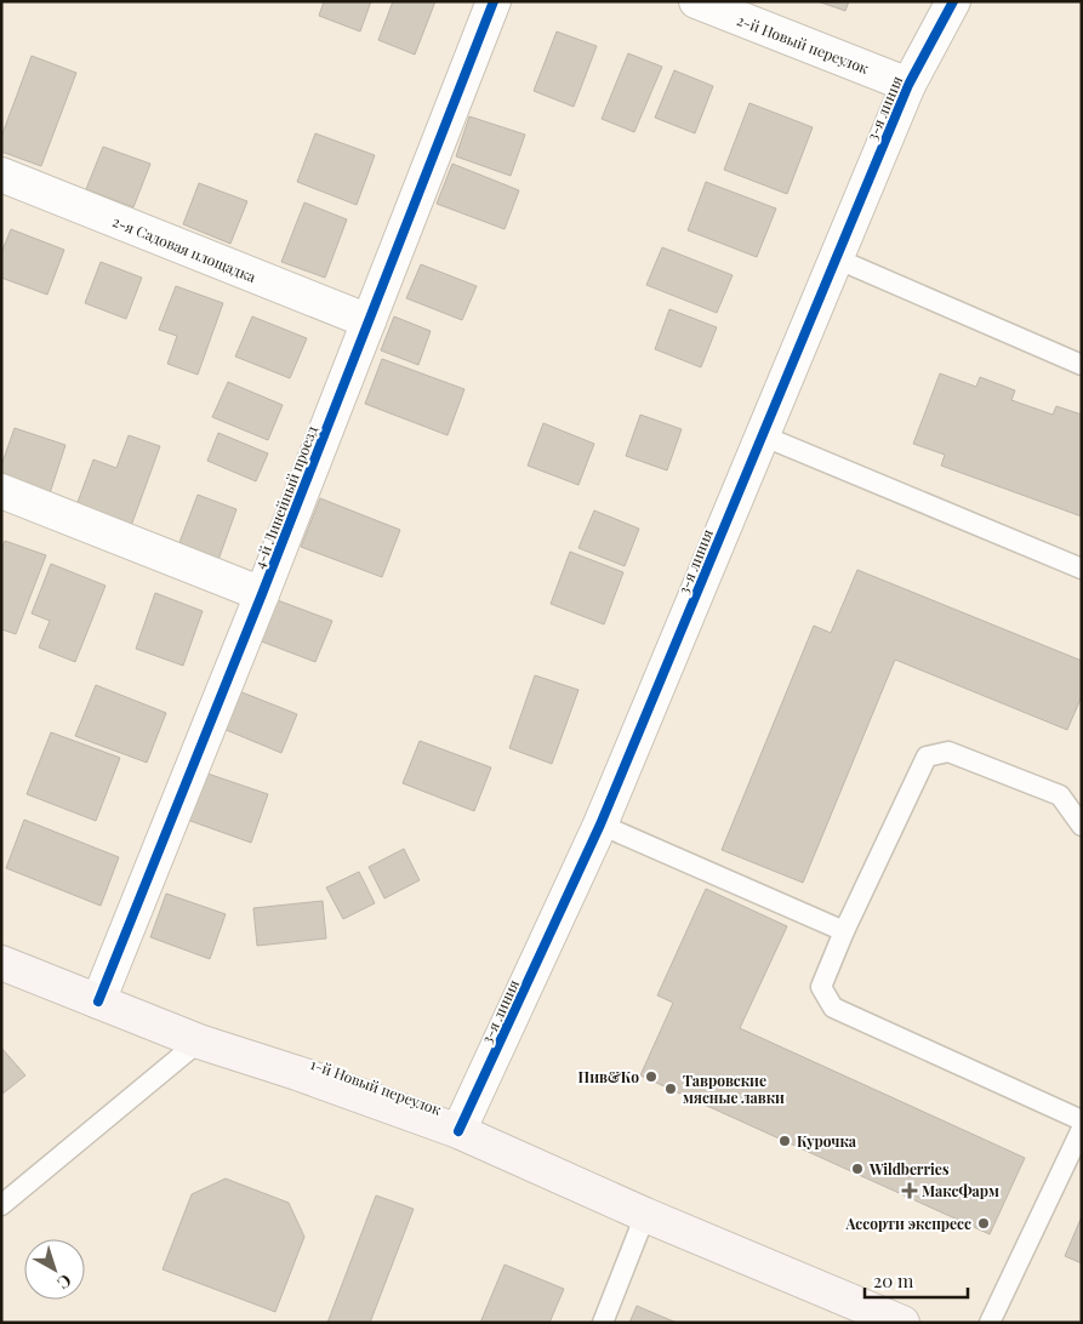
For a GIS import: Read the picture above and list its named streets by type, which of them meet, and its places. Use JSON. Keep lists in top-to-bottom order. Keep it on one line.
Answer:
{"streets":{"street":["2-й Новый переулок","3-я линия","2-я Cадовая площадка","4-й Линейный проезд","1-й Новый переулок"]},"crossings":[["2-й Новый переулок","3-я линия"],["3-я линия","1-й Новый переулок"],["2-я Cадовая площадка","4-й Линейный проезд"],["4-й Линейный проезд","1-й Новый переулок"]],"places":{"other":["Пив&Ко","Тавровские мясные лавки","Курочка","Wildberries","Ассорти экспресс"],"health":["МаксФарм"]},"scale_bar":"20 m","north":"bottom right"}
